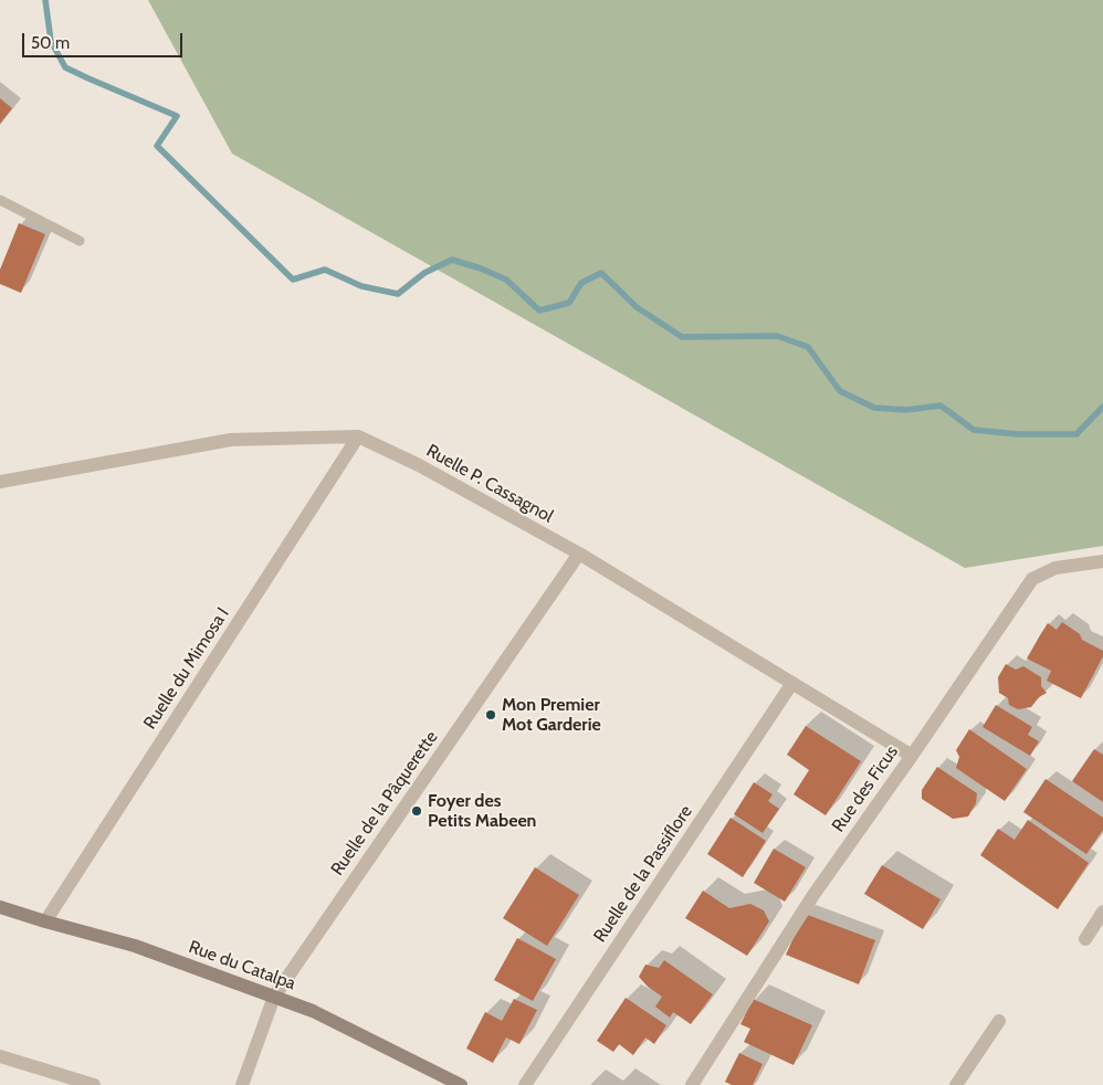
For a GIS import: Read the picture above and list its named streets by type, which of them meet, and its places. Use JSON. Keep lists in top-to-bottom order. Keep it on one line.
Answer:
{"streets":{"street":["Ruelle P. Cassagnol","Ruelle du Mimosa I","Rue des Ficus","Ruelle de la Pâquerette","Ruelle de la Passiflore","Rue du Catalpa"]},"crossings":[["Ruelle P. Cassagnol","Ruelle du Mimosa I"],["Ruelle P. Cassagnol","Rue des Ficus"],["Ruelle P. Cassagnol","Ruelle de la Pâquerette"],["Ruelle P. Cassagnol","Ruelle de la Passiflore"],["Ruelle du Mimosa I","Rue du Catalpa"],["Ruelle de la Pâquerette","Rue du Catalpa"]],"places":["Mon Premier Mot Garderie","Foyer des Petits Mabeen"],"scale_bar":"50 m"}
